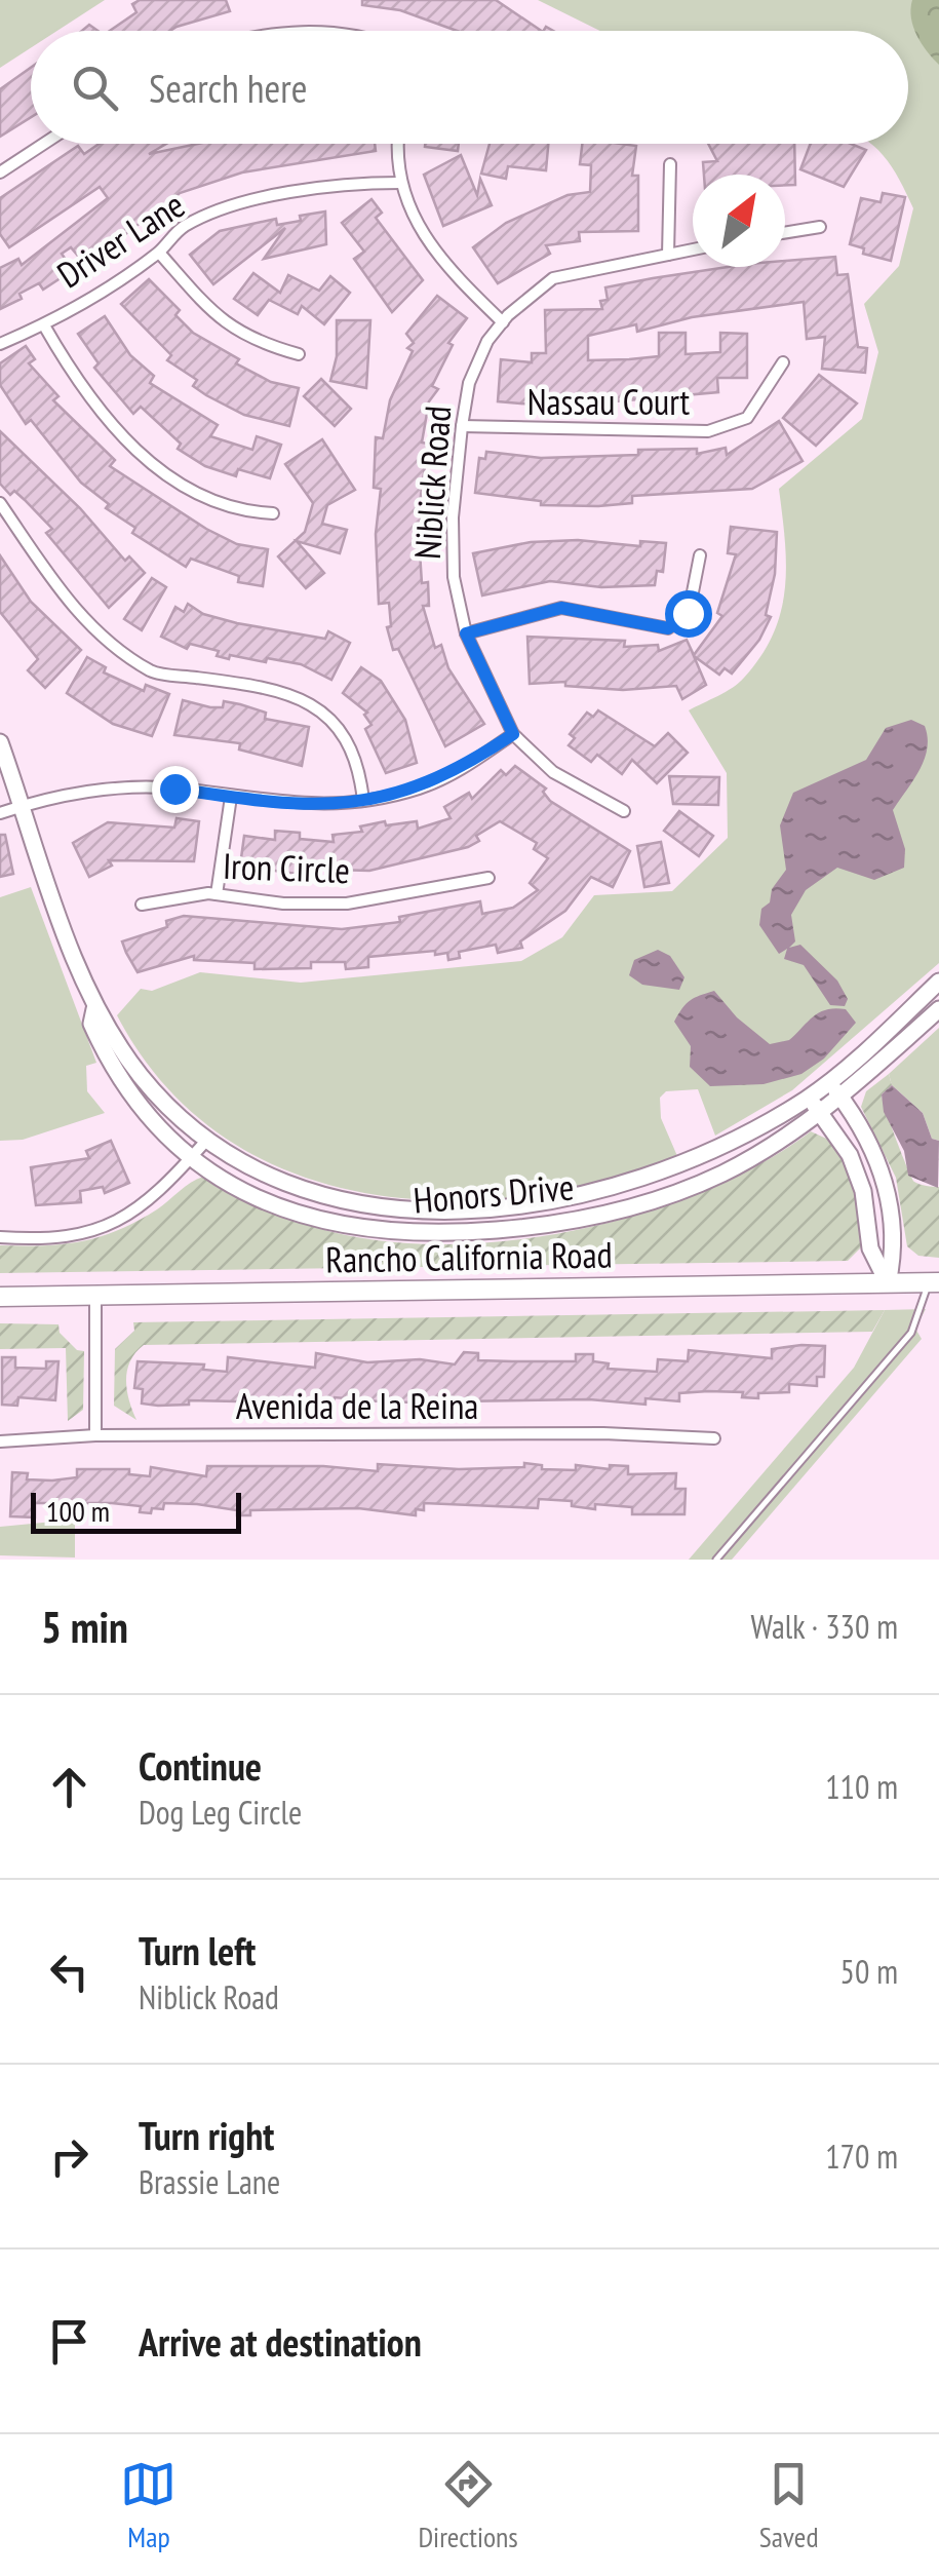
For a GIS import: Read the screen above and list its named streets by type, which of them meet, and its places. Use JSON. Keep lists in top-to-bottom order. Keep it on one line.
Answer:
{"streets":{"main road":["Rancho California Road"],"street":["Driver Lane","Nassau Court","Niblick Road","Iron Circle","Honors Drive","Avenida de la Reina"]},"crossings":[["Nassau Court","Niblick Road"]],"scale_bar":"100 m","north":"top right","page":{"search":"Search here","scale":"100 m","heading":["5 min","Walk · 330 m"],"list":[["Continue","Dog Leg Circle","110 m"],["Turn left","Niblick Road","50 m"],["Turn right","Brassie Lane","170 m"],"Arrive at destination"],"nav":["Map","Directions","Saved"]}}
